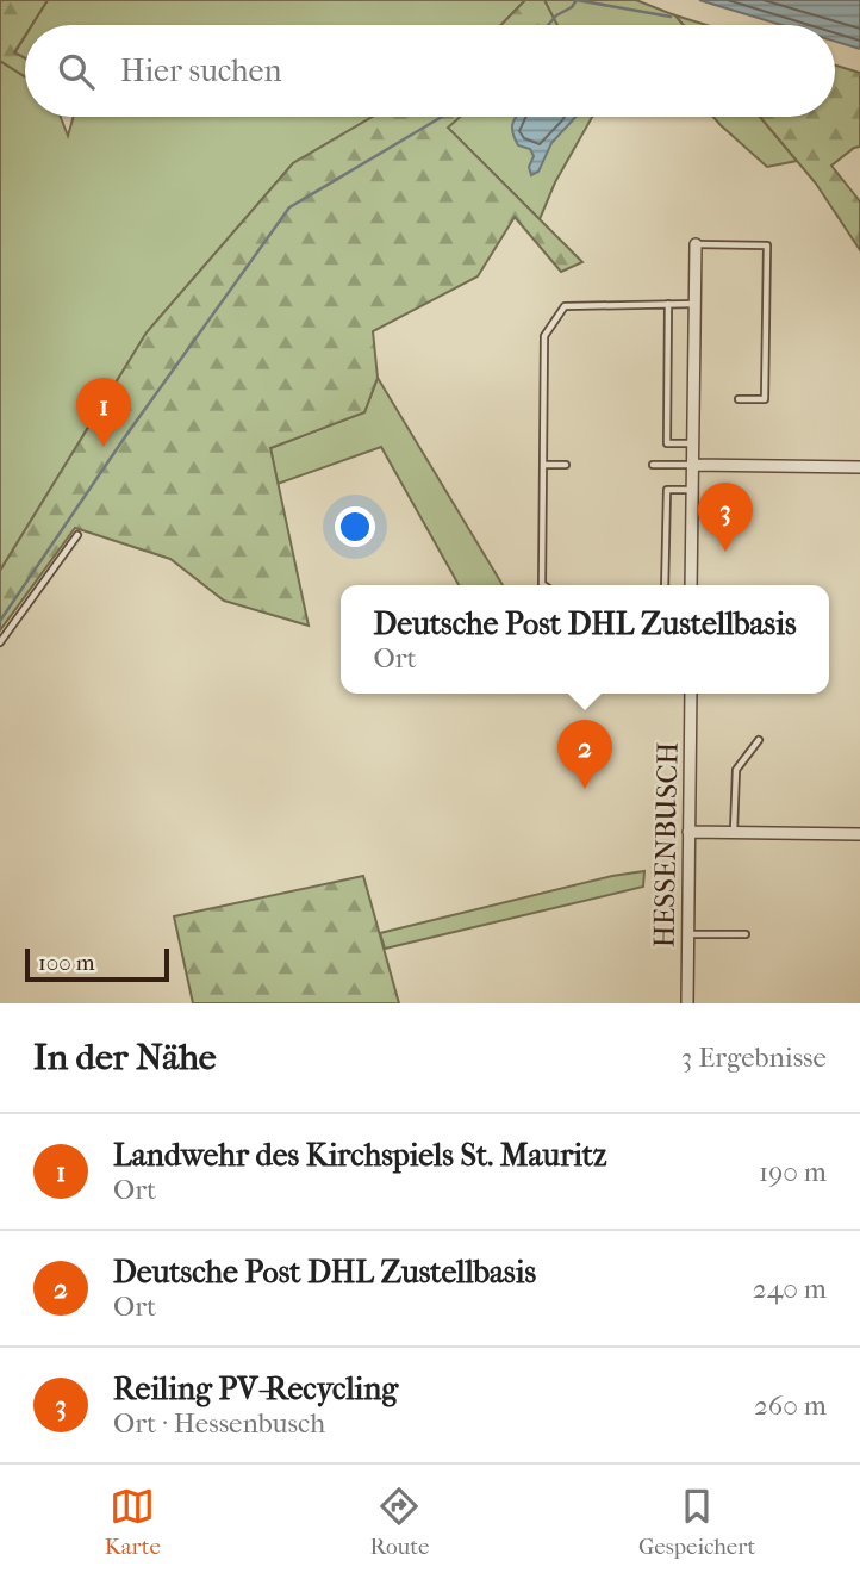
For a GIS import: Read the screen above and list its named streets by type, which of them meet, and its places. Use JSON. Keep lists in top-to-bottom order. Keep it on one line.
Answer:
{"streets":{"street":["HESSENBUSCH"]},"scale_bar":"100 m","page":{"search":"Hier suchen","pins":["1","3","2"],"popup":["Deutsche Post DHL Zustellbasis","Ort"],"scale":"100 m","heading":["In der Nähe","3 Ergebnisse"],"list":[{"mark":"1","name":"Landwehr des Kirchspiels St. Mauritz","note":"Ort","value":"190 m"},{"mark":"2","name":"Deutsche Post DHL Zustellbasis","note":"Ort","value":"240 m"},{"mark":"3","name":"Reiling PV-Recycling","note":"Ort · Hessenbusch","value":"260 m"}],"nav":["Karte","Route","Gespeichert"]}}
